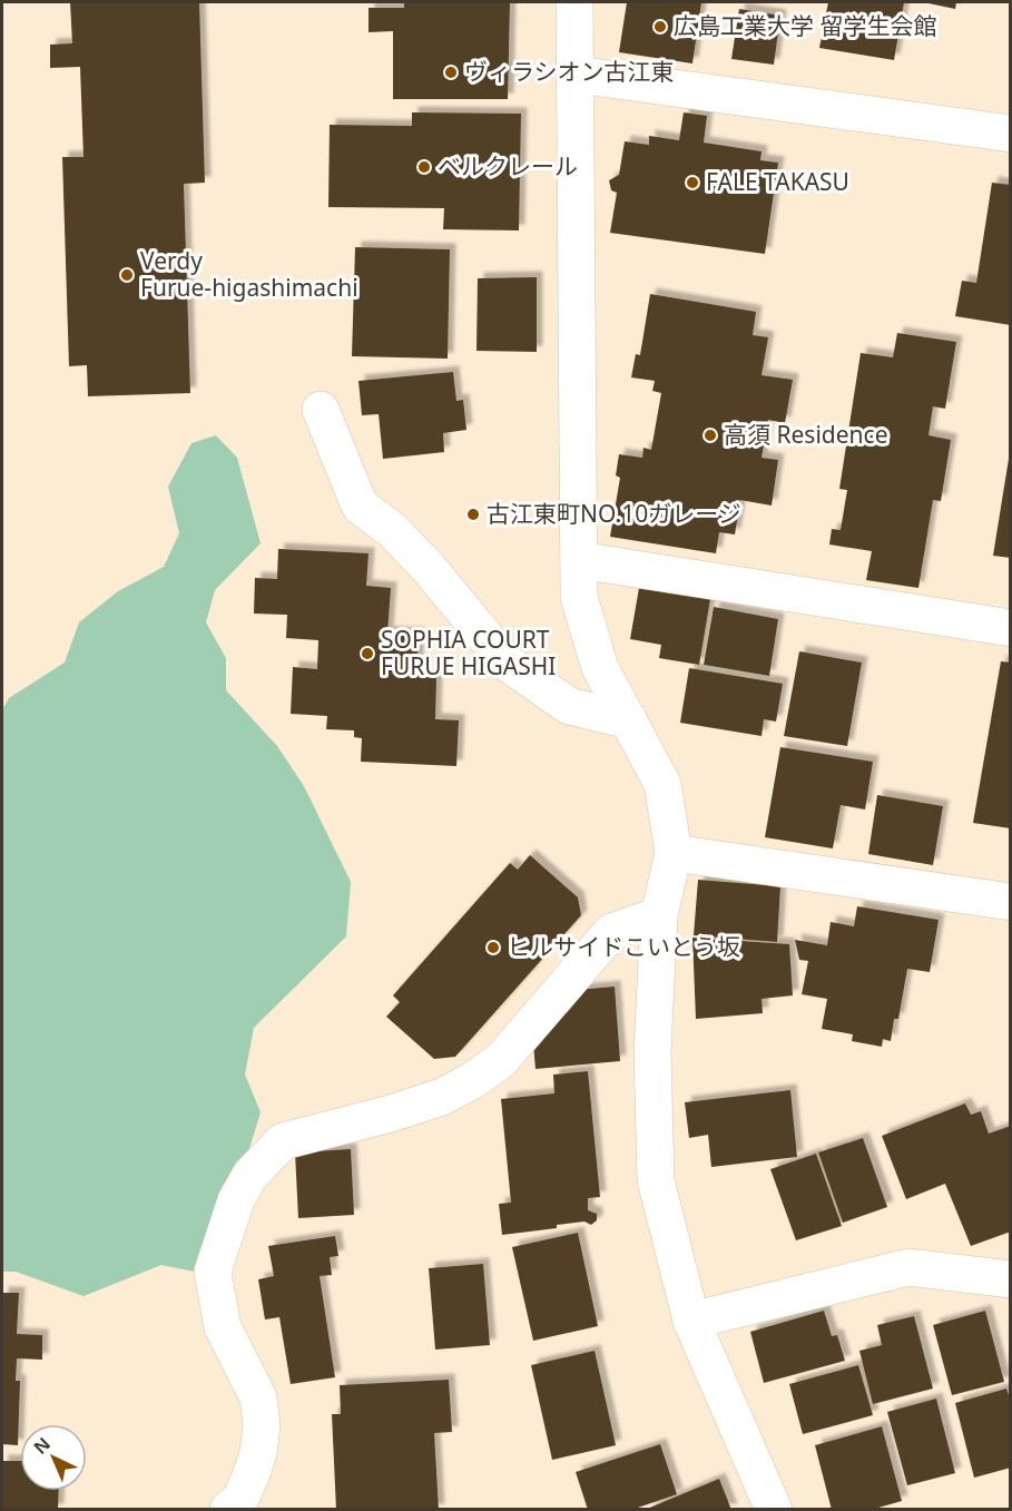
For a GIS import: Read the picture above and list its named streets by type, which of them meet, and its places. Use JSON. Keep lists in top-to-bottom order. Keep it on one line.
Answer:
{"places":["広島工業大学 留学生会館","ヴィラシオン古江東","ベルクレール","FALE TAKASU","Verdy Furue-higashimachi","高須 Residence","古江東町NO.10ガレージ","SOPHIA COURT FURUE HIGASHI","ヒルサイドこいとう坂"],"north":"top left"}
